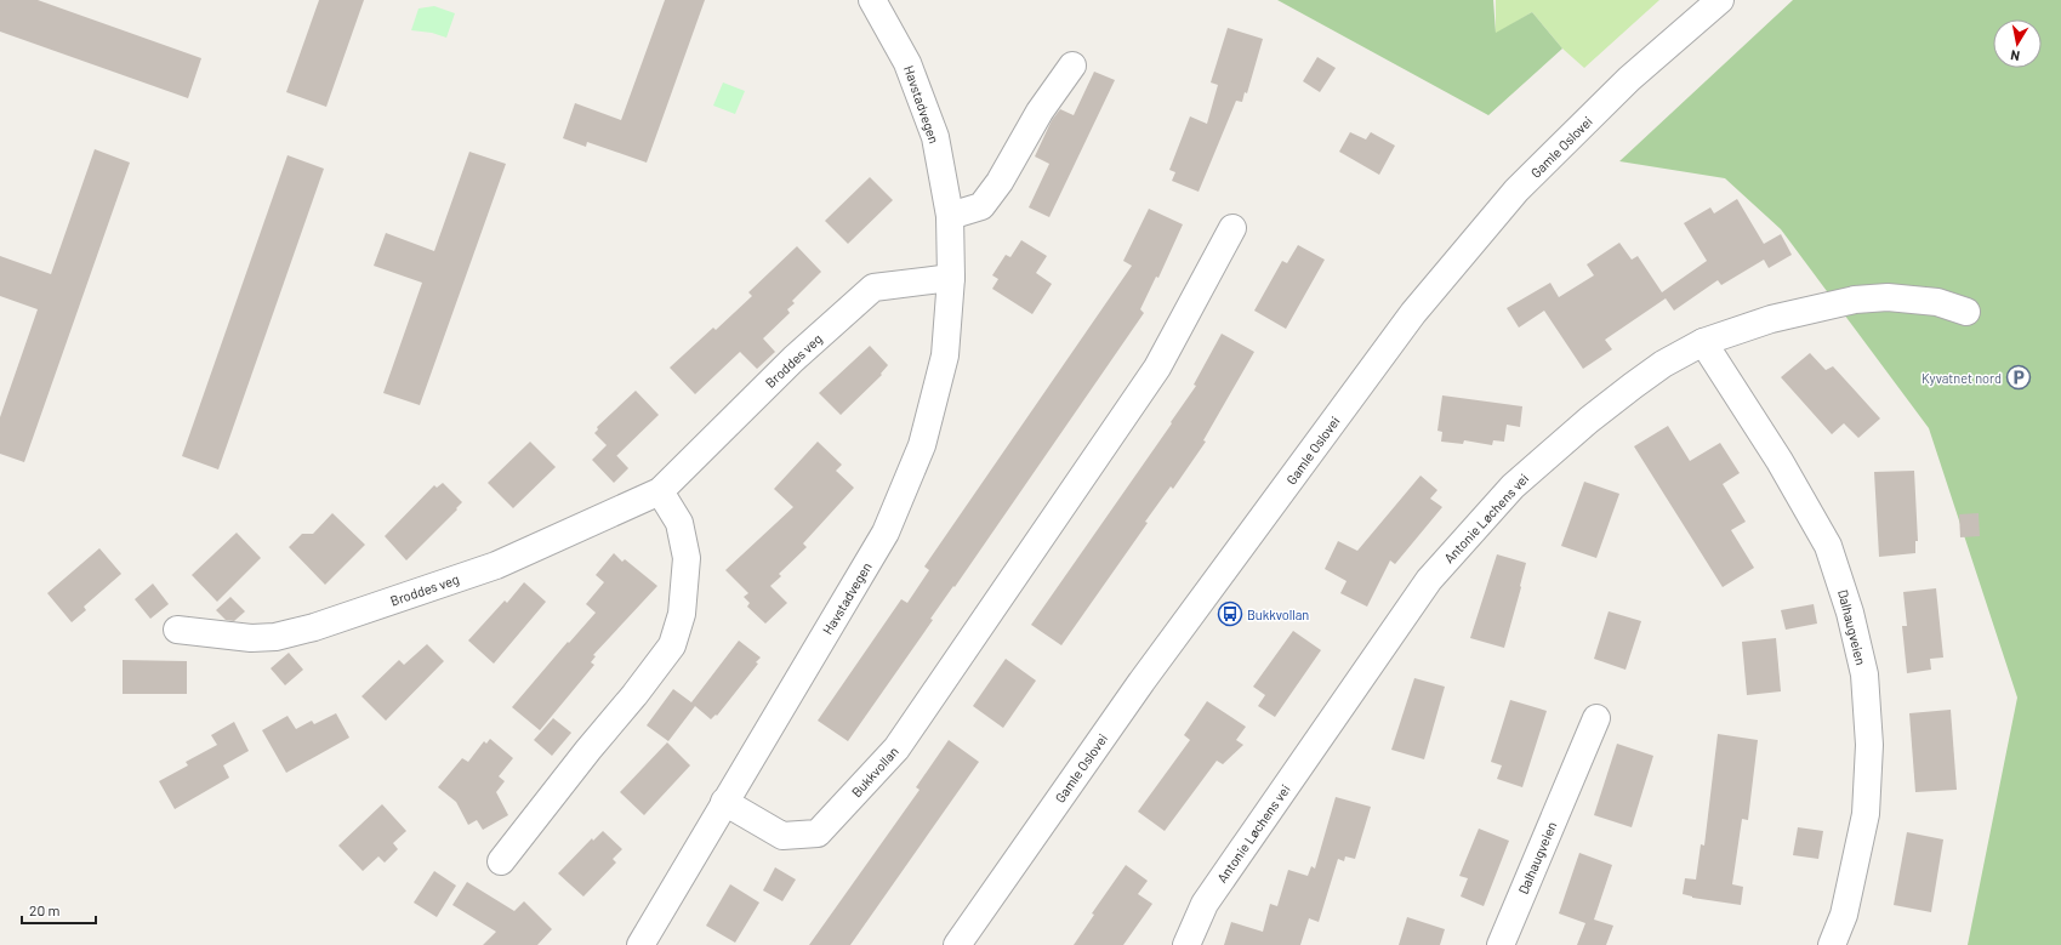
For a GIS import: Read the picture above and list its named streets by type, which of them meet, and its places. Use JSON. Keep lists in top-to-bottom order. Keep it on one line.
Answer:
{"streets":{"street":["Havstadvegen","Gamle Oslovei","Broddes veg","Antonie Løchens vei","Dalhaugveien","Bukkvollan"]},"crossings":[["Havstadvegen","Broddes veg"],["Havstadvegen","Bukkvollan"],["Antonie Løchens vei","Dalhaugveien"]],"places":{"parking":["Kyvatnet nord"],"bus stop":["Bukkvollan"]},"scale_bar":"20 m","north":"bottom"}
